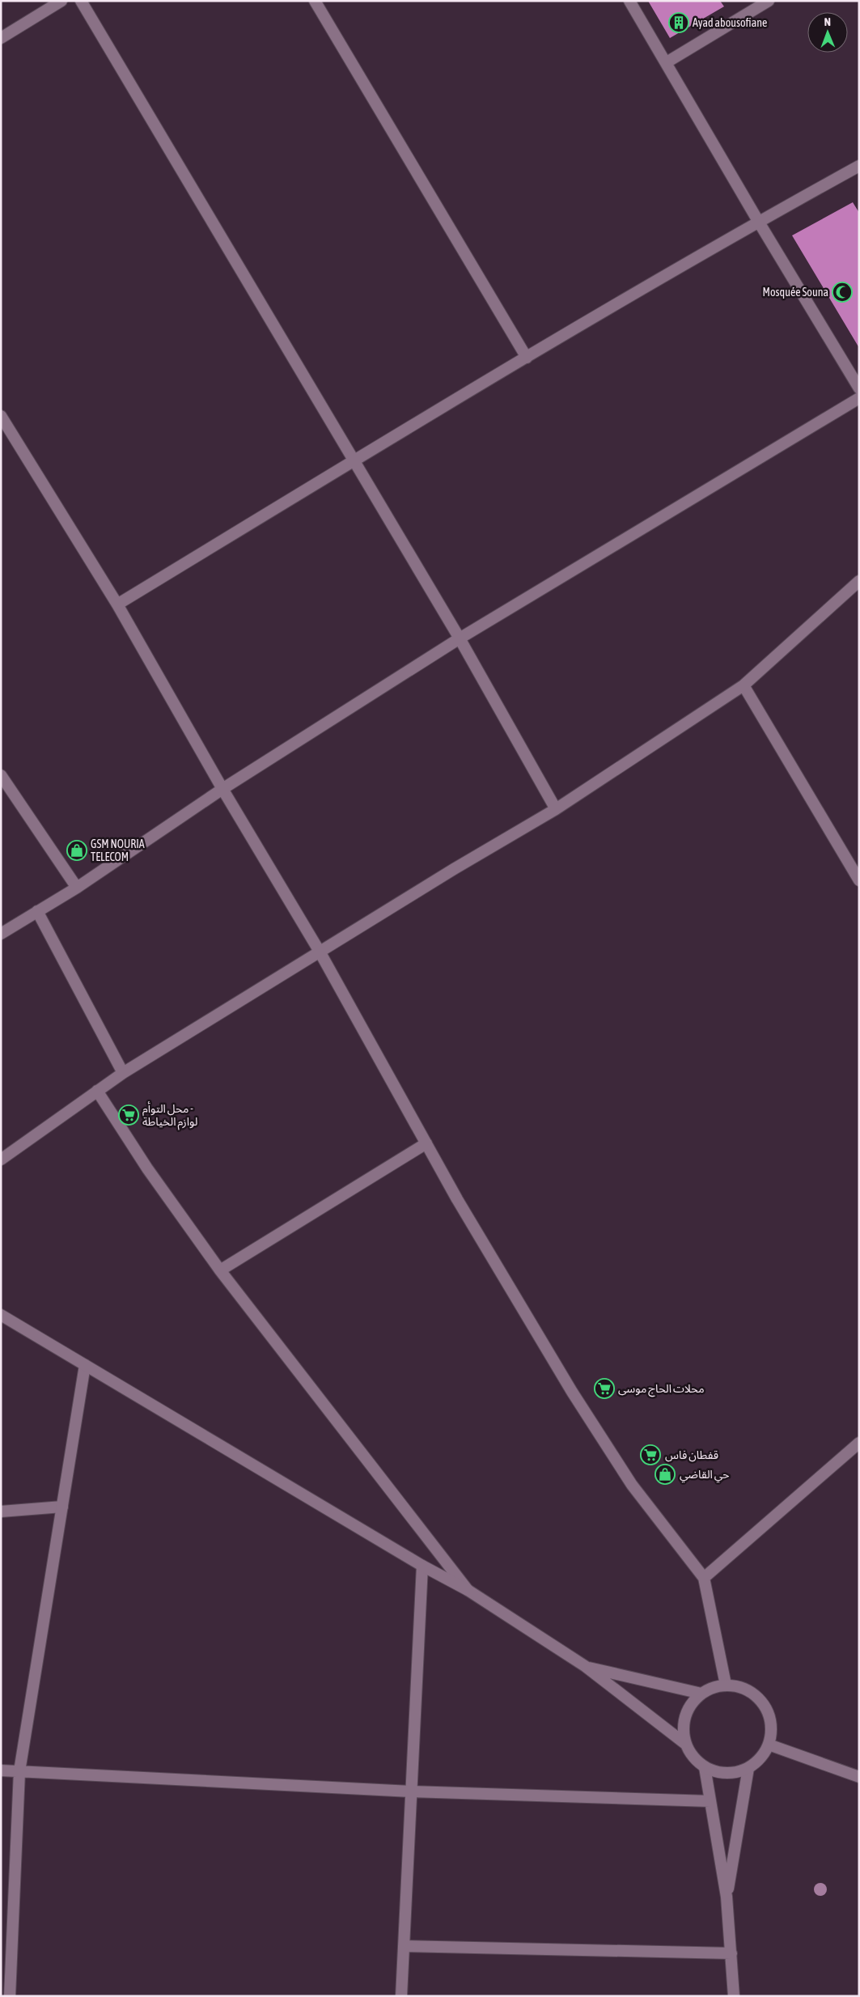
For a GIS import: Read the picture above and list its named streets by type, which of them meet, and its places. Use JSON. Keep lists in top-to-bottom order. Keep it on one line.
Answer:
{"places":{"building":["Ayad abousofiane"],"mosque":["Mosquée Souna"],"shop":["GSM NOURIA TELECOM","حي القاضي"],"supermarket":["محل التوأم - لوازم الخياطة","محلات الحاج موسى","قفطان فاس"]},"north":"top"}
